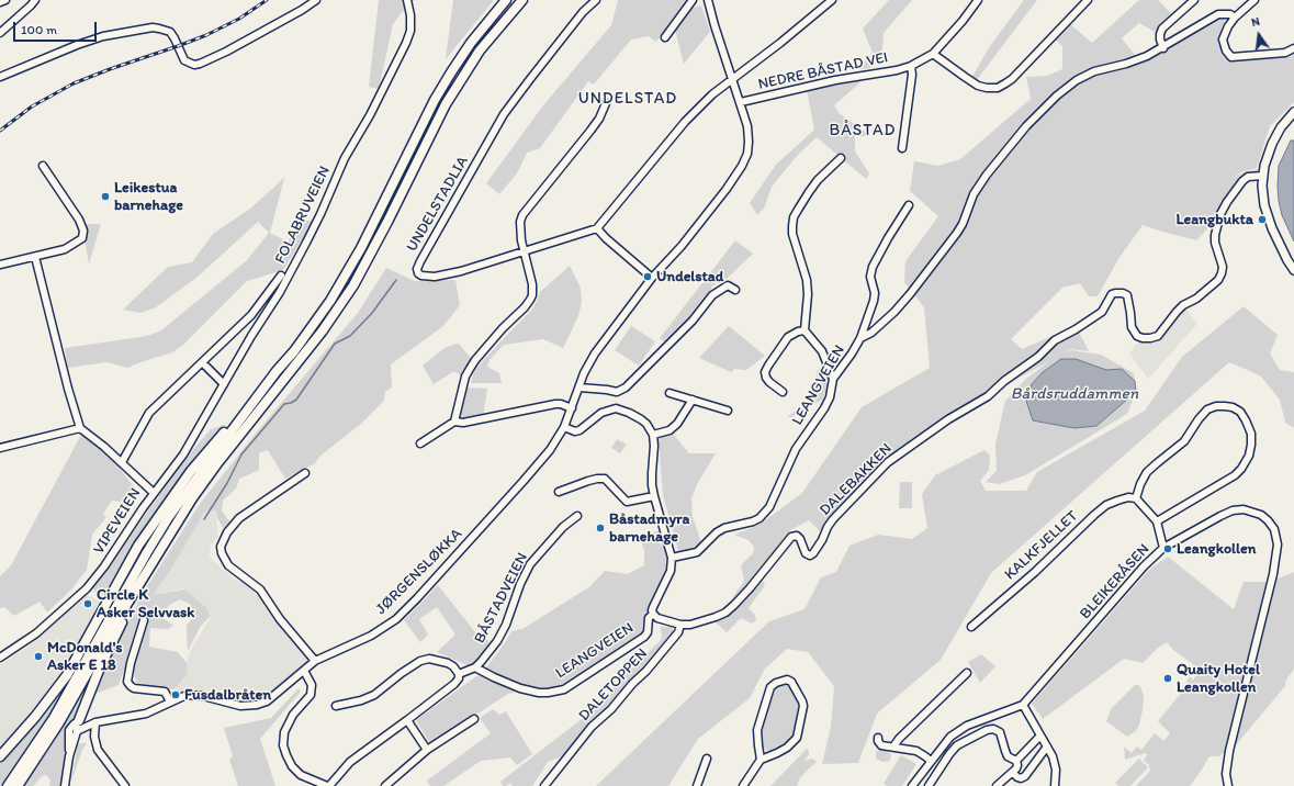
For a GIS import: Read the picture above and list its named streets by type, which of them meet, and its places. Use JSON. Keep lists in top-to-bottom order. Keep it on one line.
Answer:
{"streets":{"street":["NEDRE BÅSTAD VEI","UNDELSTADLIA","FOLABRUVEIEN","LEANGVEIEN","DALEBAKKEN","VIPEVEIEN","KALKFJELLET","JØRGENSLØKKA","BLEIKERÅSEN","BÅSTADVEIEN","DALETOPPEN"]},"crossings":[["NEDRE BÅSTAD VEI","JØRGENSLØKKA"],["FOLABRUVEIEN","VIPEVEIEN"],["LEANGVEIEN","BÅSTADVEIEN"],["DALEBAKKEN","DALETOPPEN"]],"districts":["UNDELSTAD","BÅSTAD"],"water":["Bårdsruddammen"],"places":["Leikestua barnehage","Leangbukta","Undelstad","Båstadmyra barnehage","Leangkollen","Circle K Asker Selvvask","McDonald's Asker E 18","Quaity Hotel Leangkollen","Fusdalbråten"],"scale_bar":"100 m","north":"top"}
